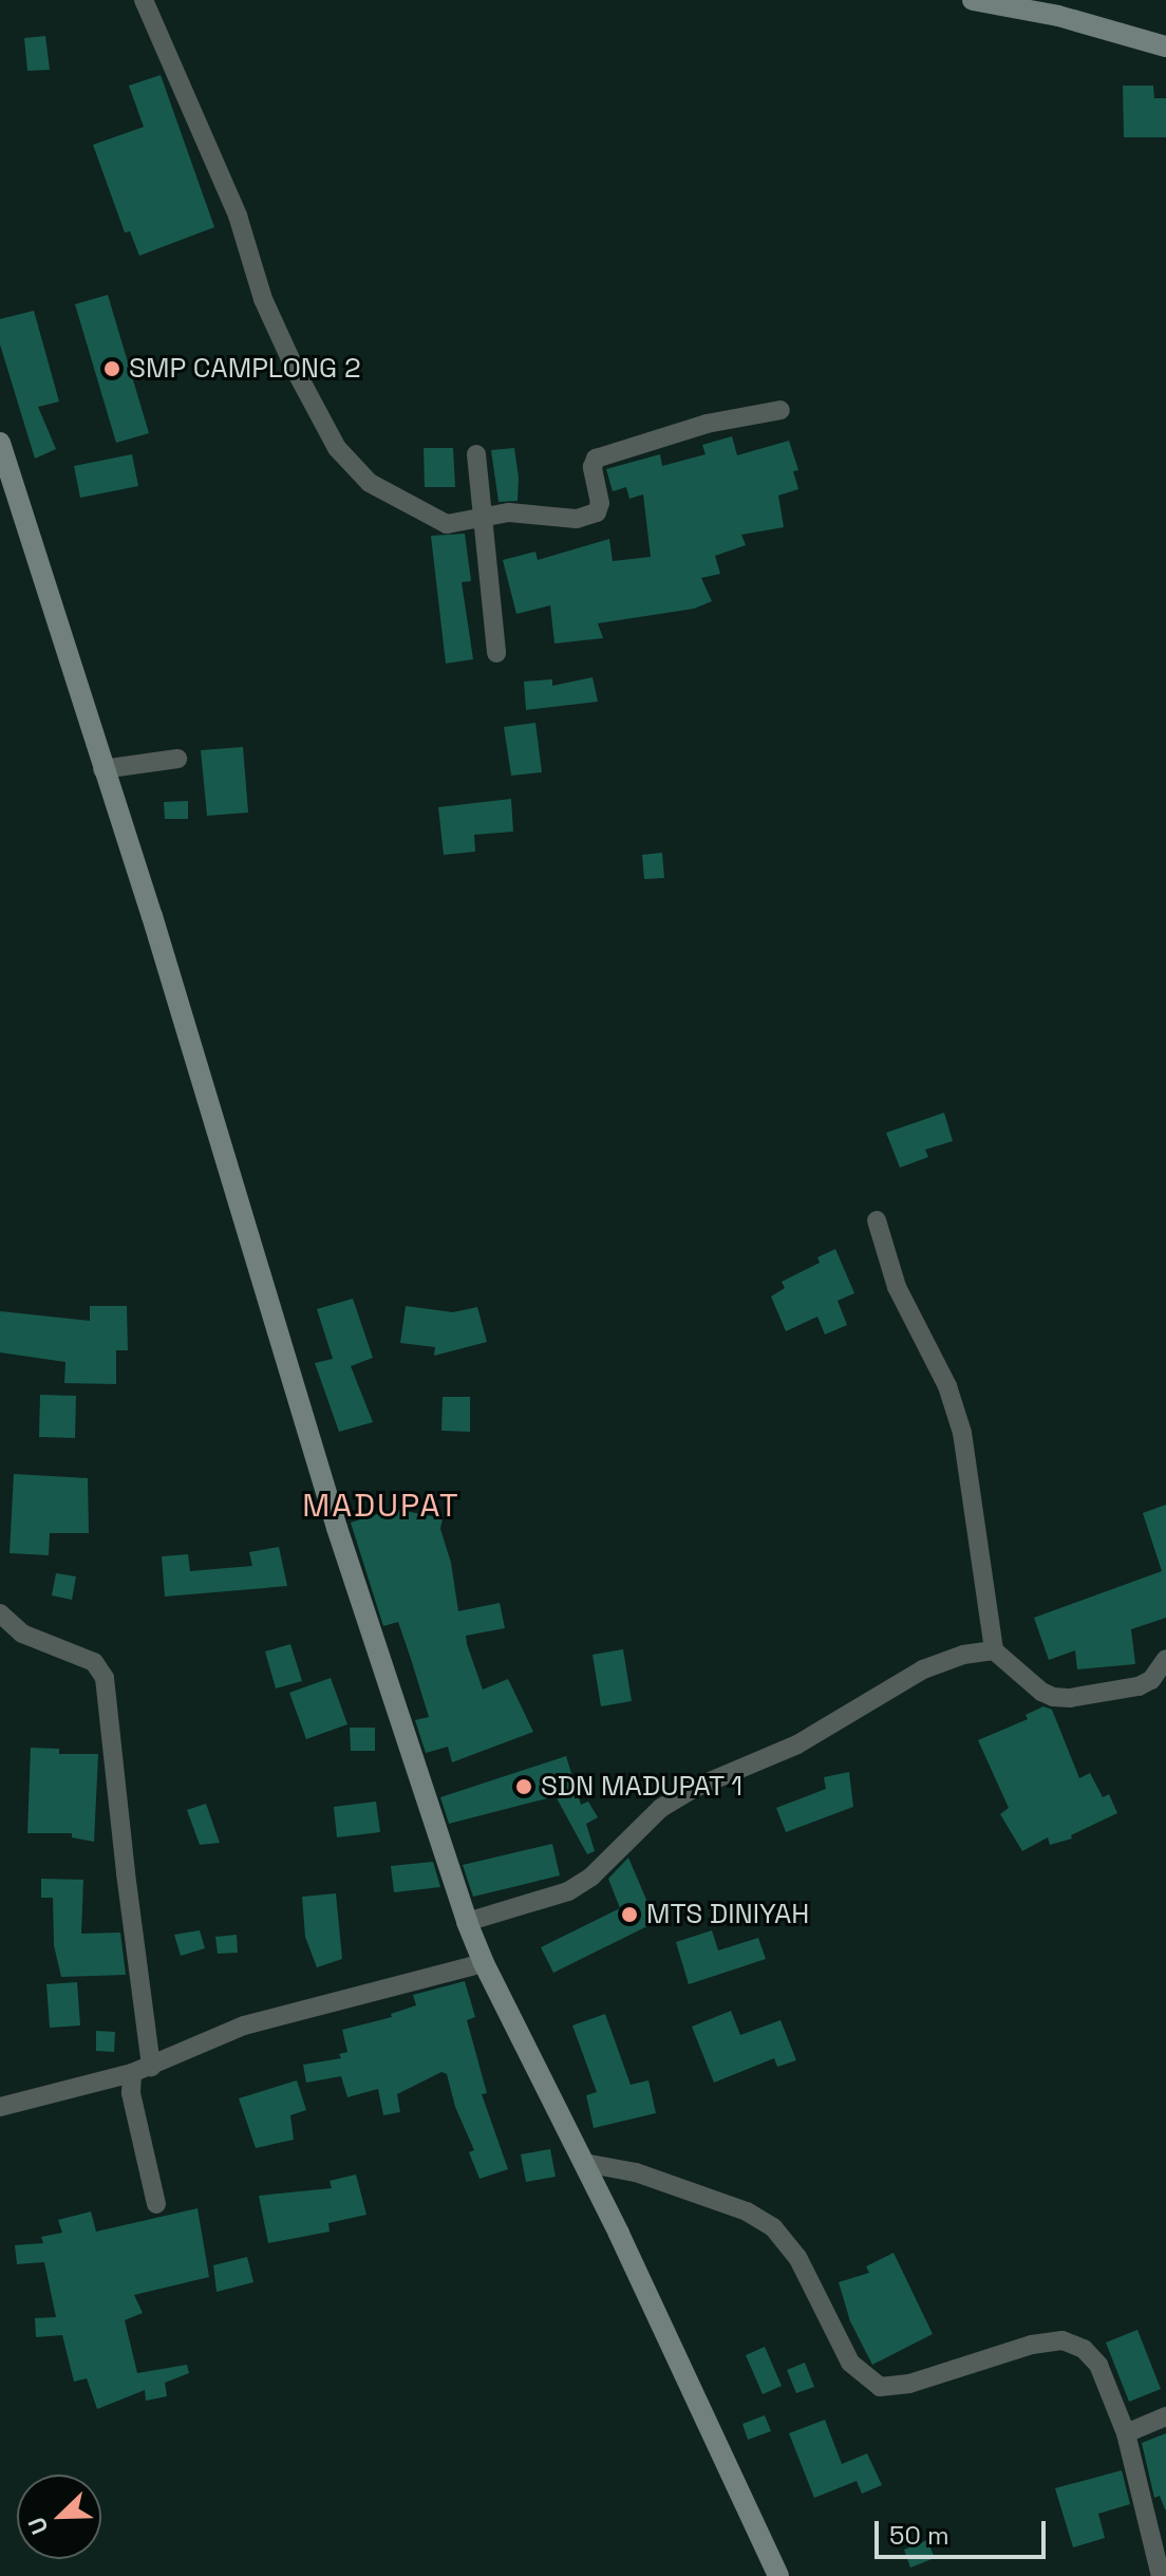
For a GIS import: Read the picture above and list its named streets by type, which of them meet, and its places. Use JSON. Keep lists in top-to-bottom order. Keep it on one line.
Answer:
{"districts":["MADUPAT"],"places":["SMP CAMPLONG 2","SDN MADUPAT 1","MTS DINIYAH"],"scale_bar":"50 m","north":"bottom left"}
